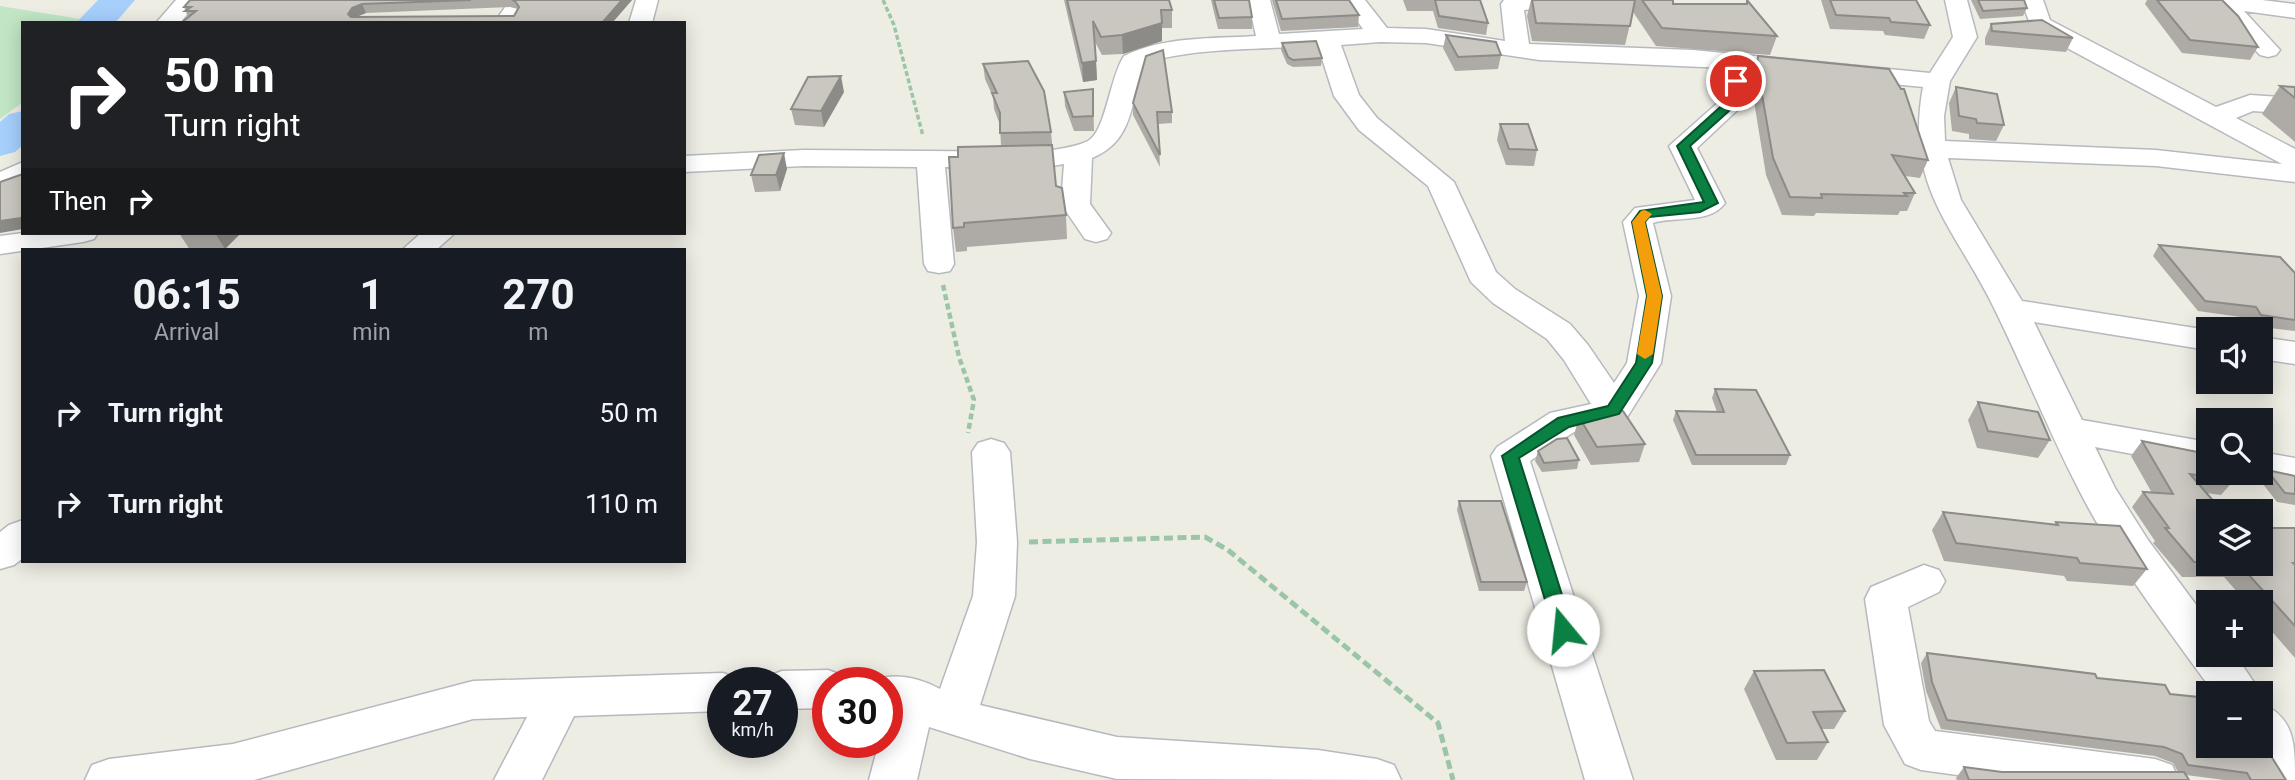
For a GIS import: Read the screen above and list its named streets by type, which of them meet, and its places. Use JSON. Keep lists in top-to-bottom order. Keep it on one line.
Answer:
{"page":{"turn":["50 m","Turn right"],"then":"Then","eta":["06:15","Arrival","1","min","270","m"],"map_buttons":["+","−"],"list":[{"name":"Turn right","value":"50 m"},{"name":"Turn right","value":"110 m"}],"speed":"27 km/h","limit":"30"}}
